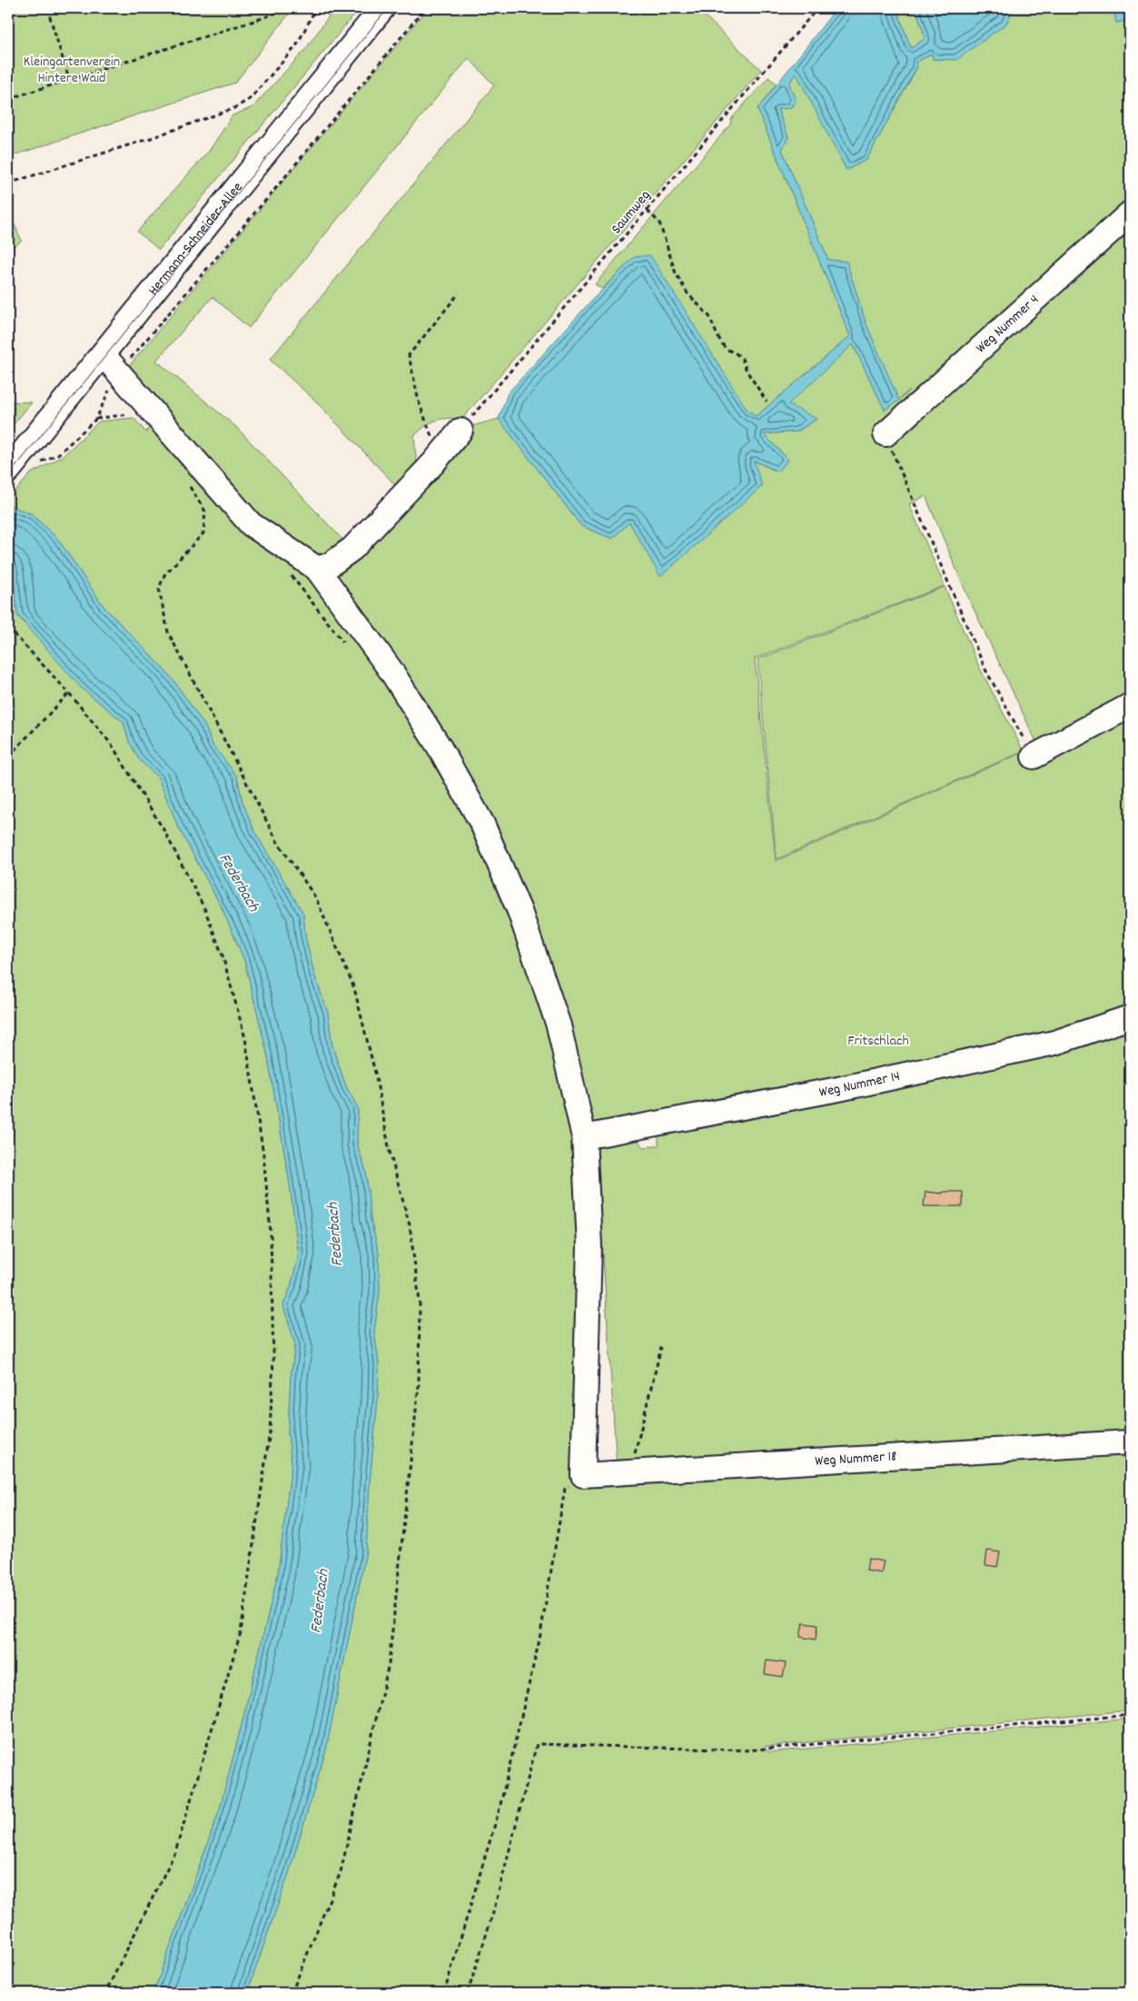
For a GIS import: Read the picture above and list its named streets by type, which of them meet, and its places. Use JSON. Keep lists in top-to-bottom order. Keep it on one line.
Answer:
{"streets":{"street":["Hermann-Schneider-Allee","Weg Nummer 4","Weg Nummer 14","Weg Nummer 18"],"path":["Saumweg"]},"water":["Federbach"],"parks":["Kleingartenverein Hintere Waid","Fritschlach"]}
